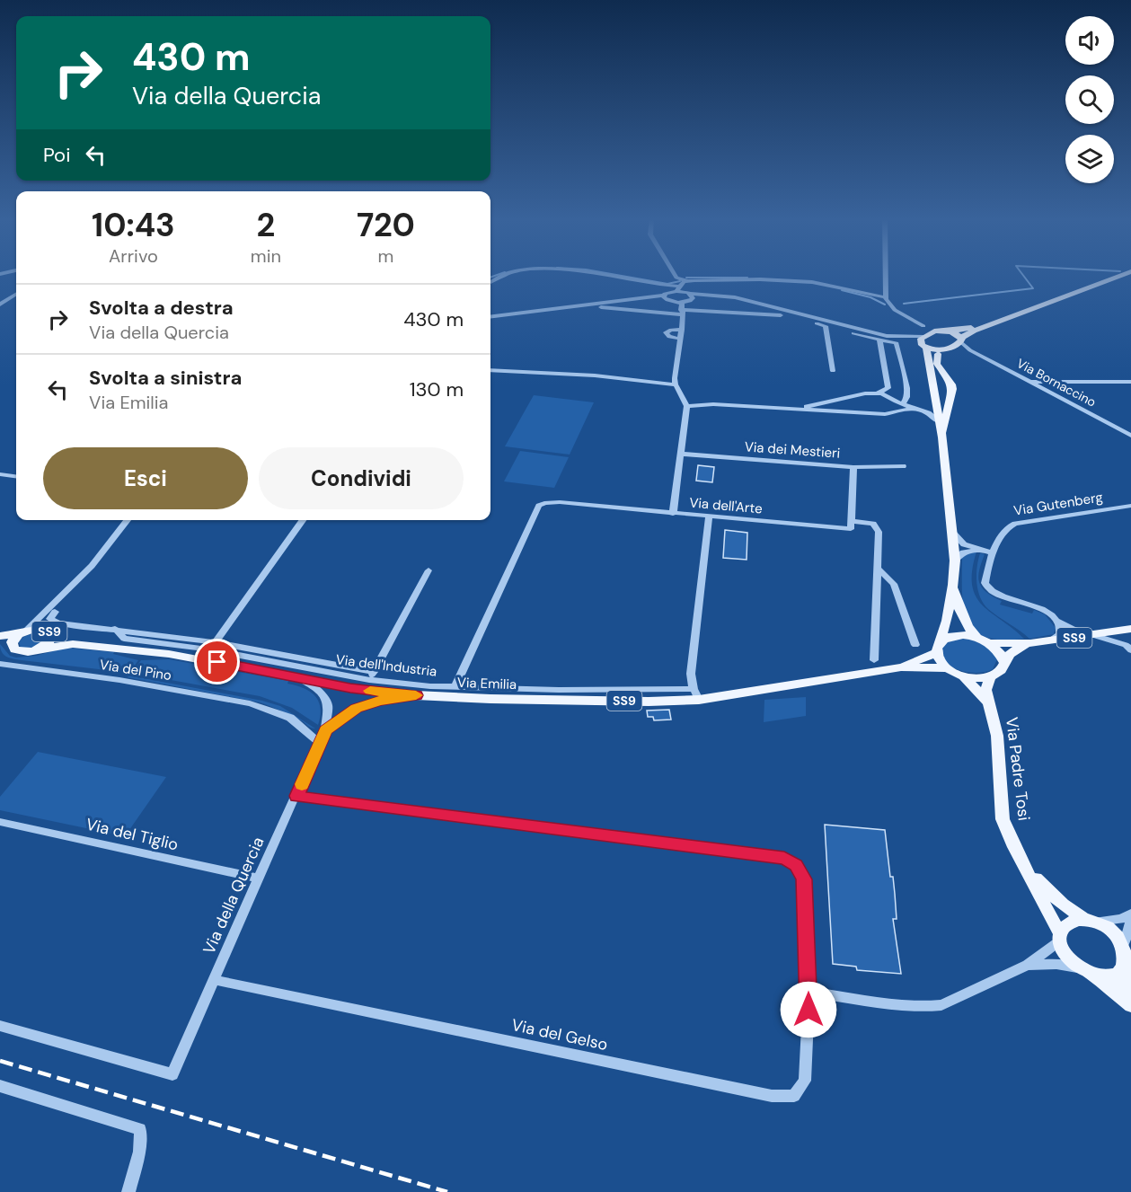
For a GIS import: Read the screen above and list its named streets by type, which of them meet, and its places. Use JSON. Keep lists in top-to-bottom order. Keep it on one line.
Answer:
{"streets":{"main road":["SS9","Via Emilia","Via Padre Tosi"],"street":["Via Bornaccino","Via dei Mestieri","Via Gutenberg","Via dell'Arte","Via dell'Industria","Via del Pino","Via del Tiglio","Via della Quercia","Via del Gelso"]},"crossings":[["Via Gutenberg","Via Emilia"],["Via dell'Arte","Via dell'Industria"],["SS9","Via Emilia"],["Via dell'Industria","Via Emilia"],["Via dell'Industria","Via della Quercia"],["Via del Pino","Via della Quercia"],["Via Emilia","Via Padre Tosi"],["Via Emilia","Via della Quercia"],["Via del Tiglio","Via della Quercia"],["Via della Quercia","Via del Gelso"]],"page":{"turn":["430 m","Via della Quercia"],"then":"Poi","eta":["10:43","Arrivo","2","min","720","m"],"list":[{"name":"Svolta a destra","note":"Via della Quercia","value":"430 m"},{"name":"Svolta a sinistra","note":"Via Emilia","value":"130 m"}],"buttons":["Esci","Condividi"]}}
